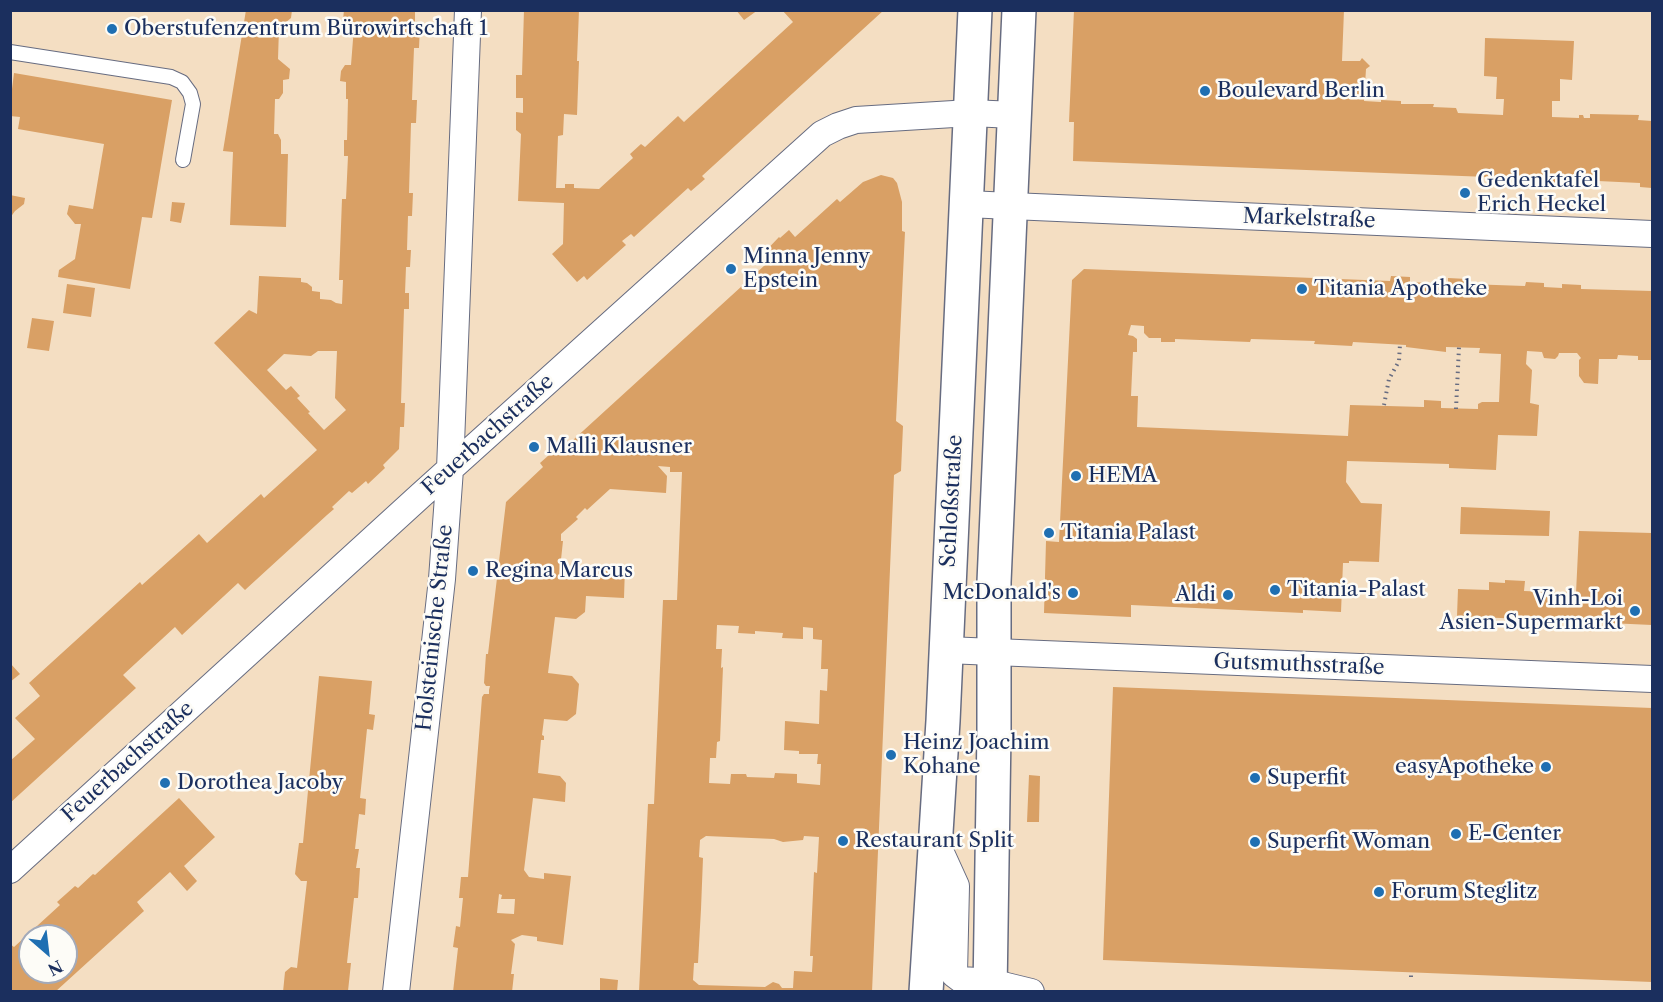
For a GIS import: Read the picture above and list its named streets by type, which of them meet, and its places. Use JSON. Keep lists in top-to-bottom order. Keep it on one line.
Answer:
{"streets":{"street":["Markelstraße","Feuerbachstraße","Schloßstraße","Holsteinische Straße","Gutsmuthsstraße"]},"crossings":[["Markelstraße","Schloßstraße"],["Feuerbachstraße","Schloßstraße"],["Feuerbachstraße","Holsteinische Straße"],["Schloßstraße","Gutsmuthsstraße"]],"places":["Oberstufenzentrum Bürowirtschaft 1","Boulevard Berlin","Gedenktafel Erich Heckel","Minna Jenny Epstein","Titania Apotheke","Malli Klausner","HEMA","Titania Palast","Regina Marcus","Titania-Palast","McDonald's","Aldi","Vinh-Loi Asien-Supermarkt","Heinz Joachim Kohane","easyApotheke","Superfit","Dorothea Jacoby","E-Center","Restaurant Split","Superfit Woman","Forum Steglitz"],"north":"bottom right"}
